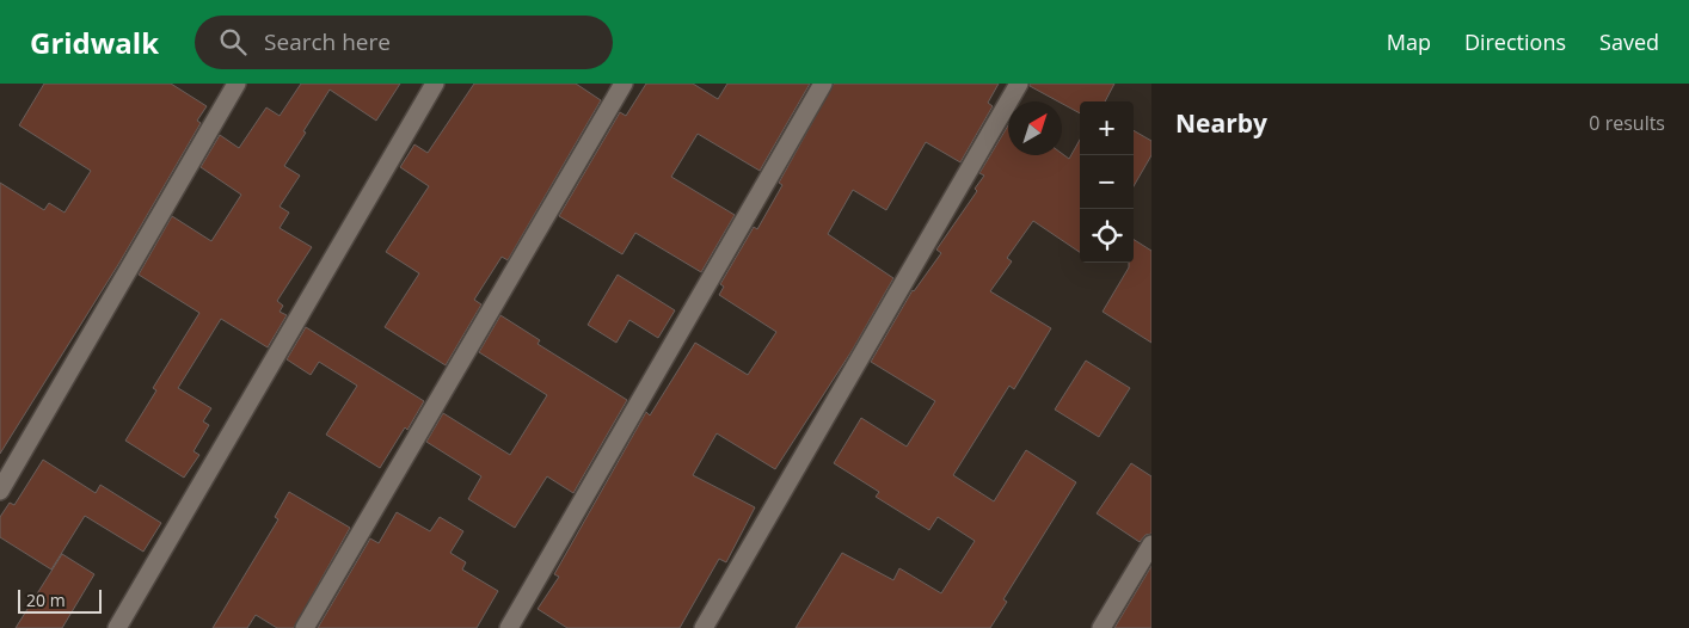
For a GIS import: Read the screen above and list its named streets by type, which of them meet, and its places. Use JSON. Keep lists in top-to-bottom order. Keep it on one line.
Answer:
{"scale_bar":"20 m","north":"top right","page":{"header":"Gridwalk","search":"Search here","nav":["Map","Directions","Saved"],"heading":["Nearby","0 results"],"map_buttons":["+","−"],"scale":"20 m"}}
